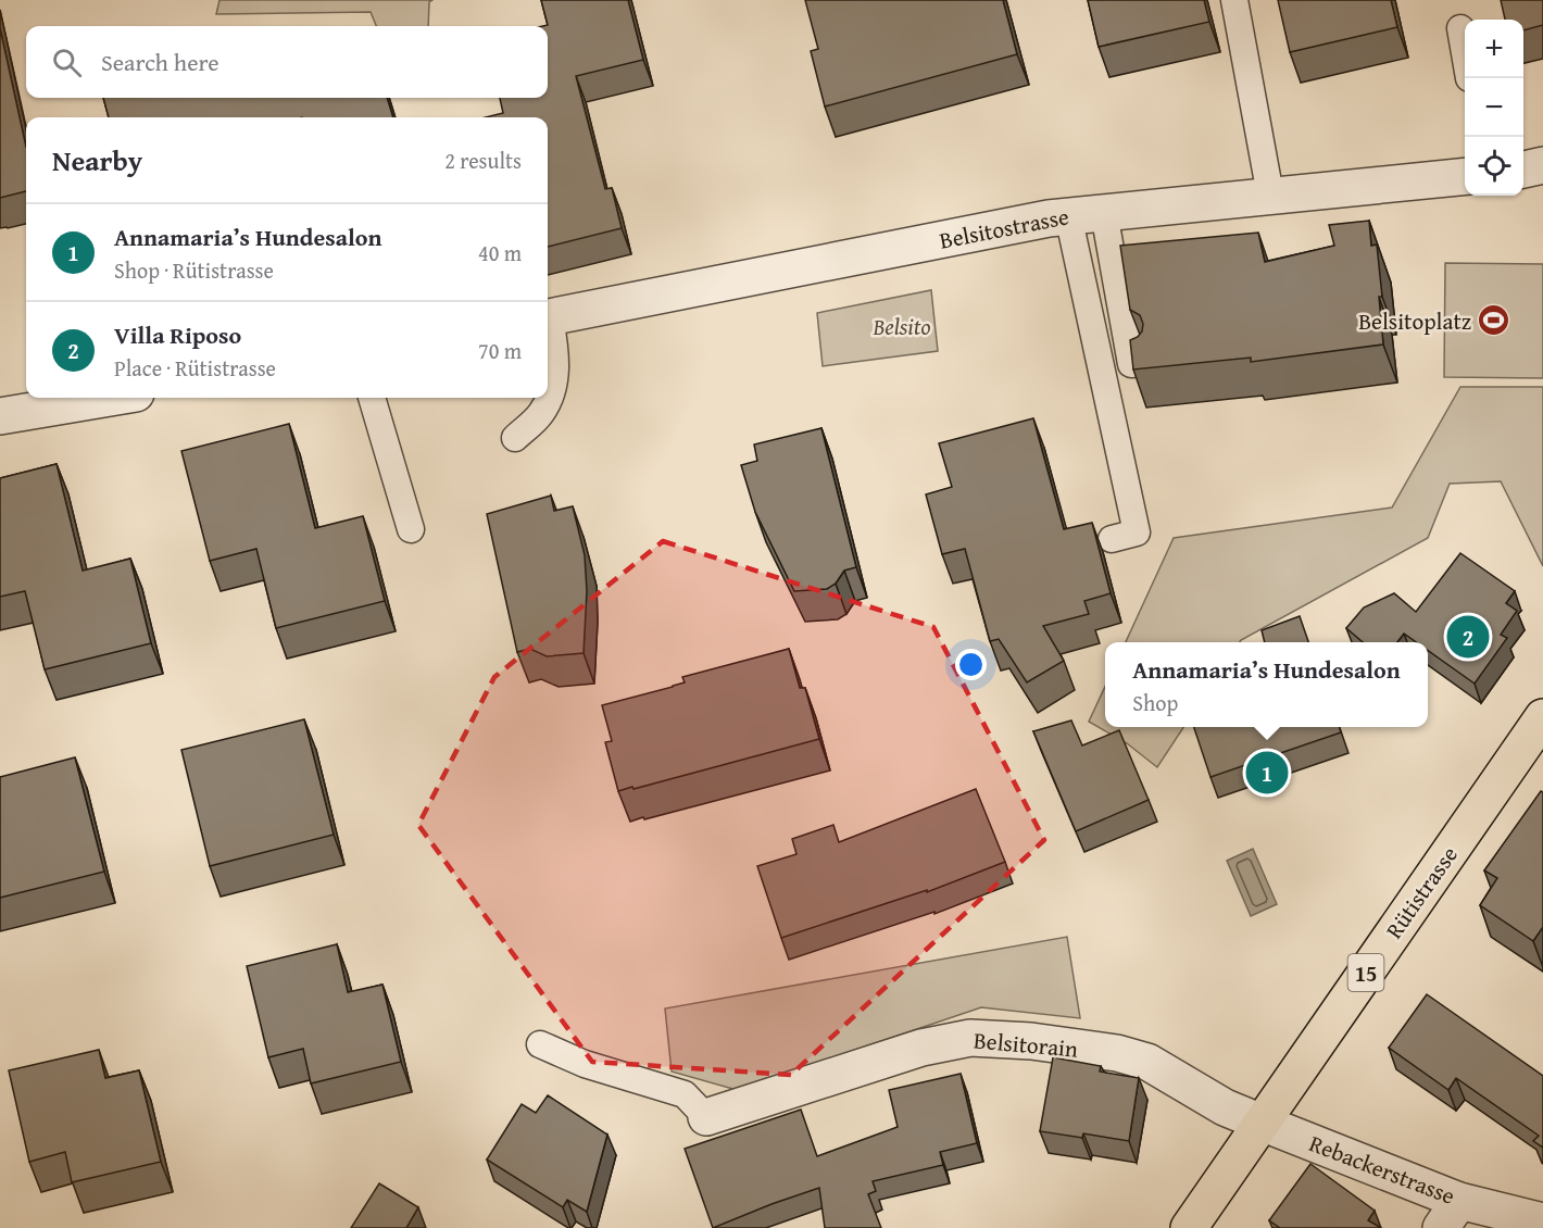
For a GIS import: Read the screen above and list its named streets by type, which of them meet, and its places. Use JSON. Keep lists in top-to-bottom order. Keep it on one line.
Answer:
{"streets":{"main road":["Rütistrasse","15"],"street":["Belsitostrasse","Belsitorain","Rebackerstrasse"]},"crossings":[["Rütistrasse","Belsitorain"],["Rütistrasse","Rebackerstrasse"],["Belsitorain","Rebackerstrasse"]],"parks":["Belsito"],"places":{"sports":["Belsitoplatz"]},"page":{"map_buttons":["+","−"],"search":"Search here","heading":["Nearby","2 results"],"list":[{"mark":"1","name":"Annamaria’s Hundesalon","note":"Shop · Rütistrasse","value":"40 m"},{"mark":"2","name":"Villa Riposo","note":"Place · Rütistrasse","value":"70 m"}],"pins":["2","1"],"popup":["Annamaria’s Hundesalon","Shop"]}}
